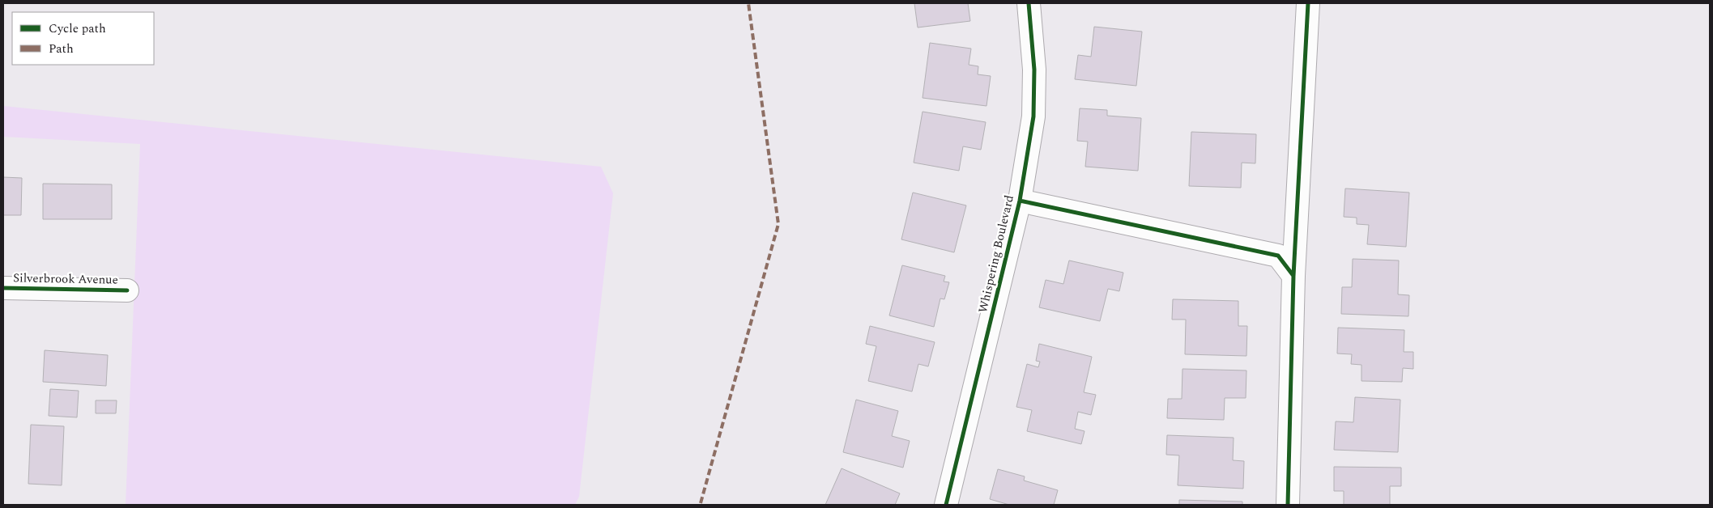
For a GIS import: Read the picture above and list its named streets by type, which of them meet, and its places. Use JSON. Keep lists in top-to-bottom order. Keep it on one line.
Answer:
{"streets":{"street":["Whispering Boulevard","Silverbrook Avenue"]},"legend":["Cycle path","Path"]}
